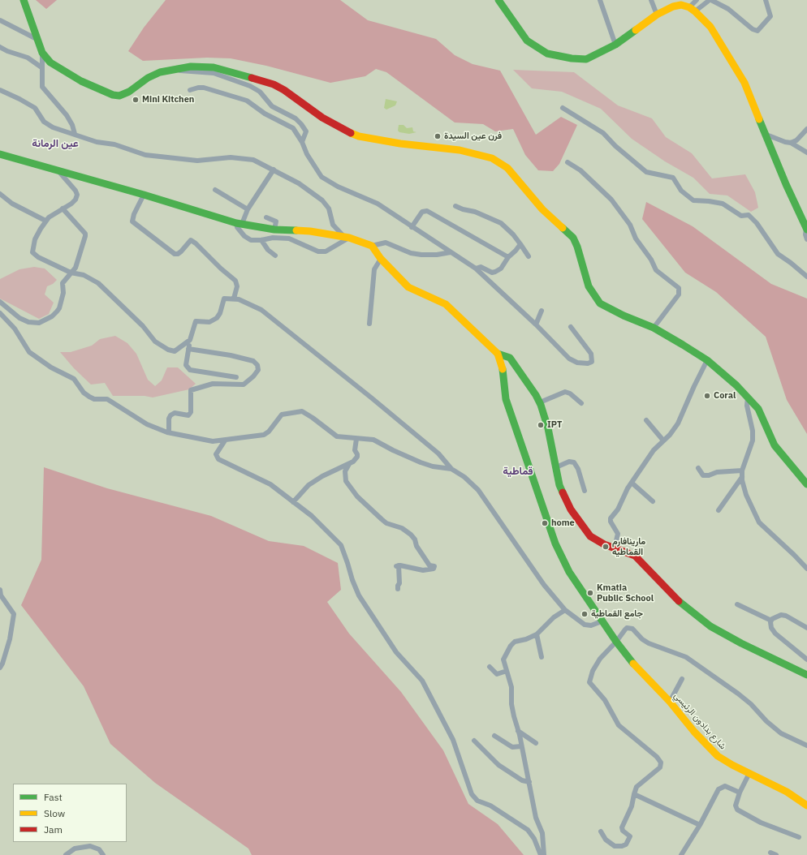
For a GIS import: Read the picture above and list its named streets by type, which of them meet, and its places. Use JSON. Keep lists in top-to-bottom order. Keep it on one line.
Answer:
{"streets":{"main road":["شارع بدادون الرئيسي"]},"districts":["عين الرمانة","قماطية"],"places":["Mini Kitchen","فرن عين السيدة","Coral","IPT","home","مارينافارم القماطيه","Kmatia Public School","جامع القماطية"],"legend":["Fast","Slow","Jam"]}
